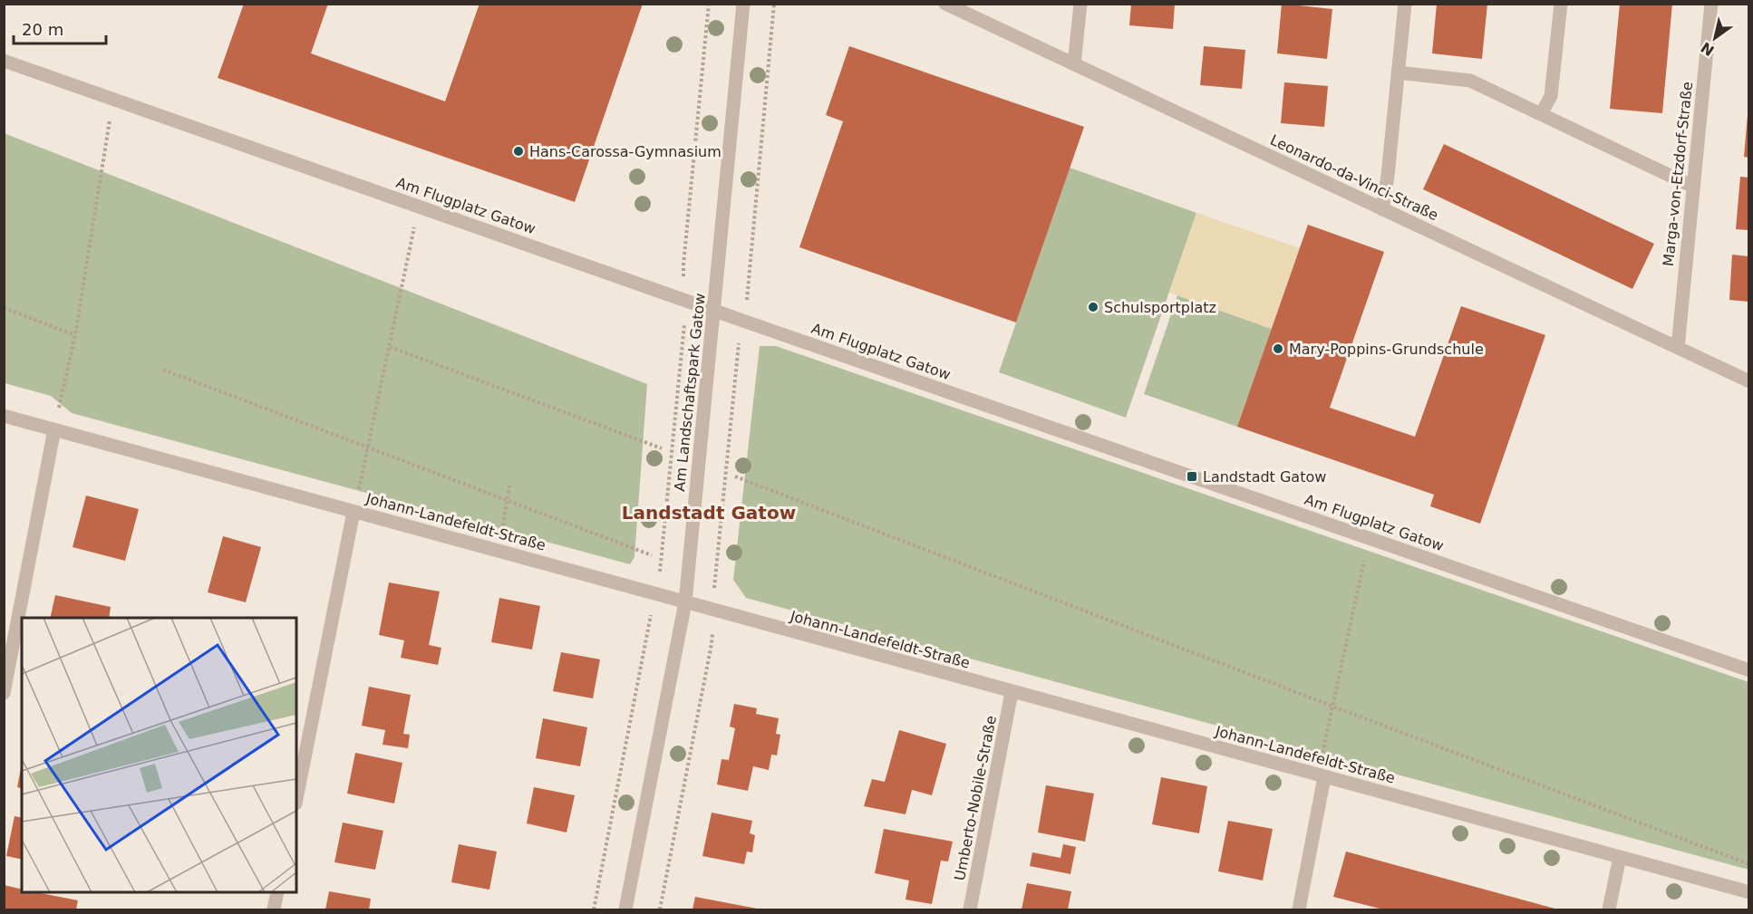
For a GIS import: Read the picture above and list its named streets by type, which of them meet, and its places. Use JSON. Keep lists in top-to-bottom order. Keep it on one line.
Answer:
{"streets":{"street":["Marga-von-Etzdorf-Straße","Leonardo-da-Vinci-Straße","Am Flugplatz Gatow","Am Landschaftspark Gatow","Johann-Landefeldt-Straße","Umberto-Nobile-Straße"]},"crossings":[["Marga-von-Etzdorf-Straße","Leonardo-da-Vinci-Straße"],["Am Flugplatz Gatow","Am Landschaftspark Gatow"],["Am Landschaftspark Gatow","Johann-Landefeldt-Straße"],["Johann-Landefeldt-Straße","Umberto-Nobile-Straße"]],"districts":["Landstadt Gatow"],"places":{"other":["Hans-Carossa-Gymnasium","Schulsportplatz","Mary-Poppins-Grundschule"],"transit":["Landstadt Gatow"]},"scale_bar":"20 m","north":"bottom left"}
